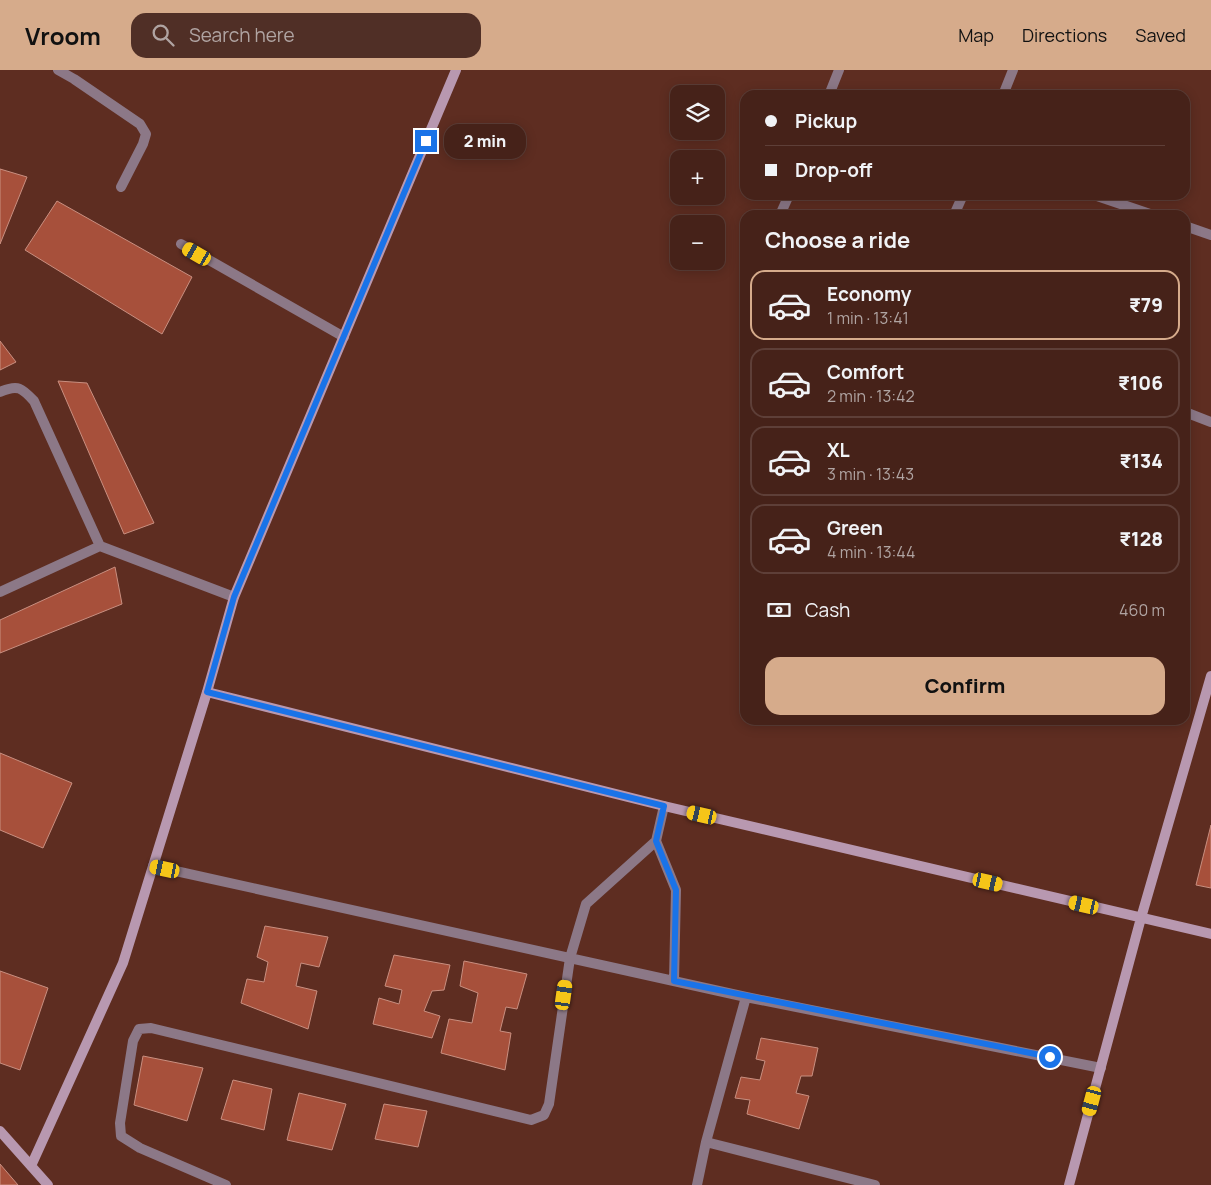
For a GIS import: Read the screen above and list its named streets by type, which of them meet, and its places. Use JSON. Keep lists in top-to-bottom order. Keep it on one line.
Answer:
{"page":{"header":"Vroom","search":"Search here","nav":["Map","Directions","Saved"],"map_buttons":["+","−"],"banner":["Pickup","Drop-off"],"bubble":"2 min","heading":"Choose a ride","list":[{"name":"Economy","note":"1 min · 13:41","value":"₹79"},{"name":"Comfort","note":"2 min · 13:42","value":"₹106"},{"name":"XL","note":"3 min · 13:43","value":"₹134"},{"name":"Green","note":"4 min · 13:44","value":"₹128"}],"pay":["Cash","460 m"],"buttons":"Confirm"}}
